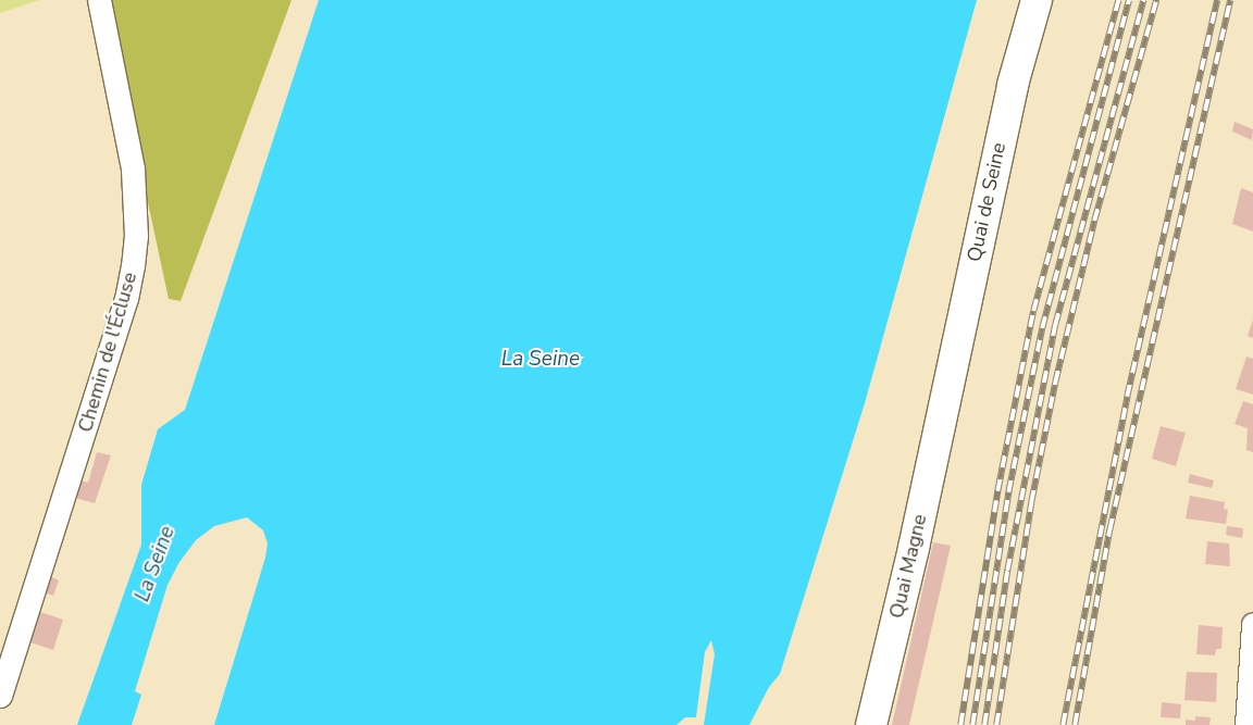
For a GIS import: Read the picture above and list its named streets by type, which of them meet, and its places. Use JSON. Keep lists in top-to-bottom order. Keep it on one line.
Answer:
{"streets":{"main road":["Quai de Seine","Quai Magne"],"street":["Chemin de l'Écluse"]},"crossings":[["Quai de Seine","Quai Magne"]],"water":["La Seine"]}
